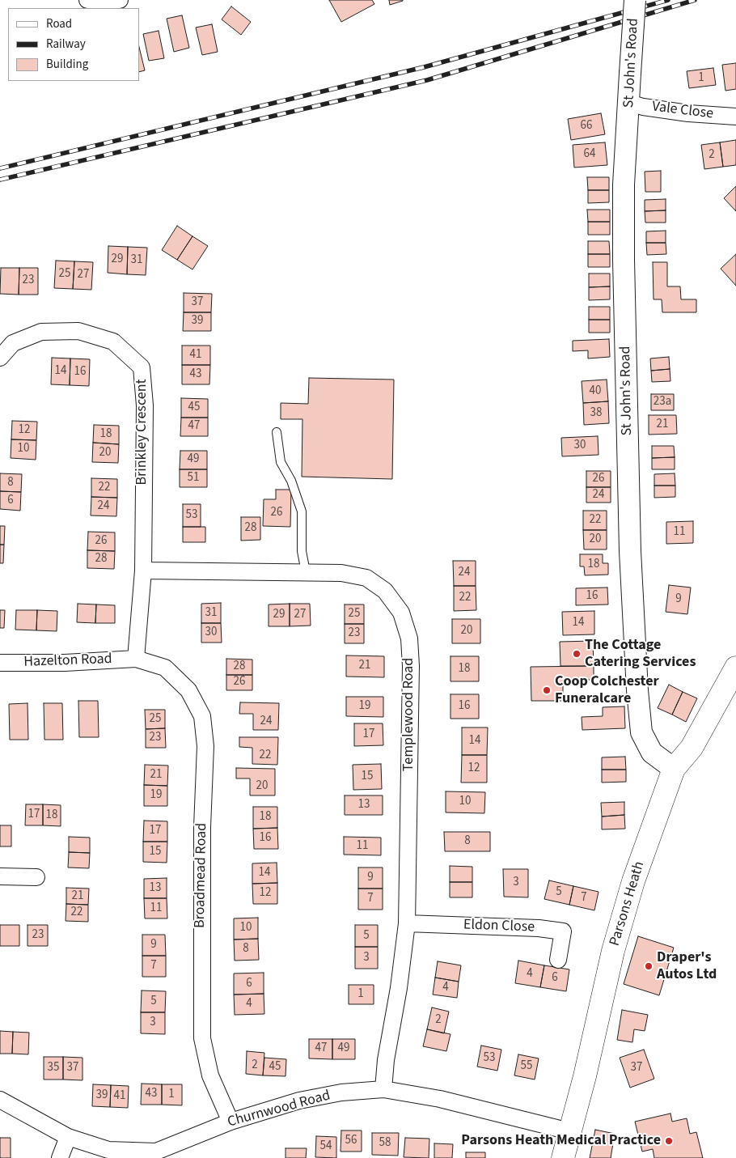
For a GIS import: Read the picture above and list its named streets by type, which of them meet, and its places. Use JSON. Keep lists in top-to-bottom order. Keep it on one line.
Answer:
{"streets":{"main road":["Parsons Heath"],"street":["St John's Road","Vale Close","Brinkley Crescent","Hazelton Road","Templewood Road","Broadmead Road","Eldon Close","Churnwood Road"]},"crossings":[["St John's Road","Vale Close"],["St John's Road","Parsons Heath"],["Brinkley Crescent","Hazelton Road"],["Brinkley Crescent","Templewood Road"],["Brinkley Crescent","Broadmead Road"],["Hazelton Road","Broadmead Road"],["Templewood Road","Eldon Close"],["Templewood Road","Churnwood Road"],["Broadmead Road","Churnwood Road"],["Parsons Heath","Churnwood Road"]],"places":["The Cottage Catering Services","Coop Colchester Funeralcare","Draper's Autos Ltd","Parsons Heath Medical Practice"],"house_numbers":["1","66","64","2","29","31","25","27","23","37","39","41","14","16","43","40","23a","45","38","21","47","12","18","30","10","20","49","51","26","8","22","24","6","24","26","53","22","28","11","20","26","28","18","24","16","22","9","31","25","29","27","14","20","30","23","21","28","18","26","19","16","25","24","17","23","14","22","12","21","15","20","19","10","13","17","18","18","17","16","8","11","15","14","9","3","13","5","12","21","7","7","11","22","10","23","5","9","8","3","7","4","6","6","4","1","5","4","2","3","47","49","53","2","55","45","35","37","37","43","1","39","41","56","58","54"],"legend":["Road","Railway","Building"]}
